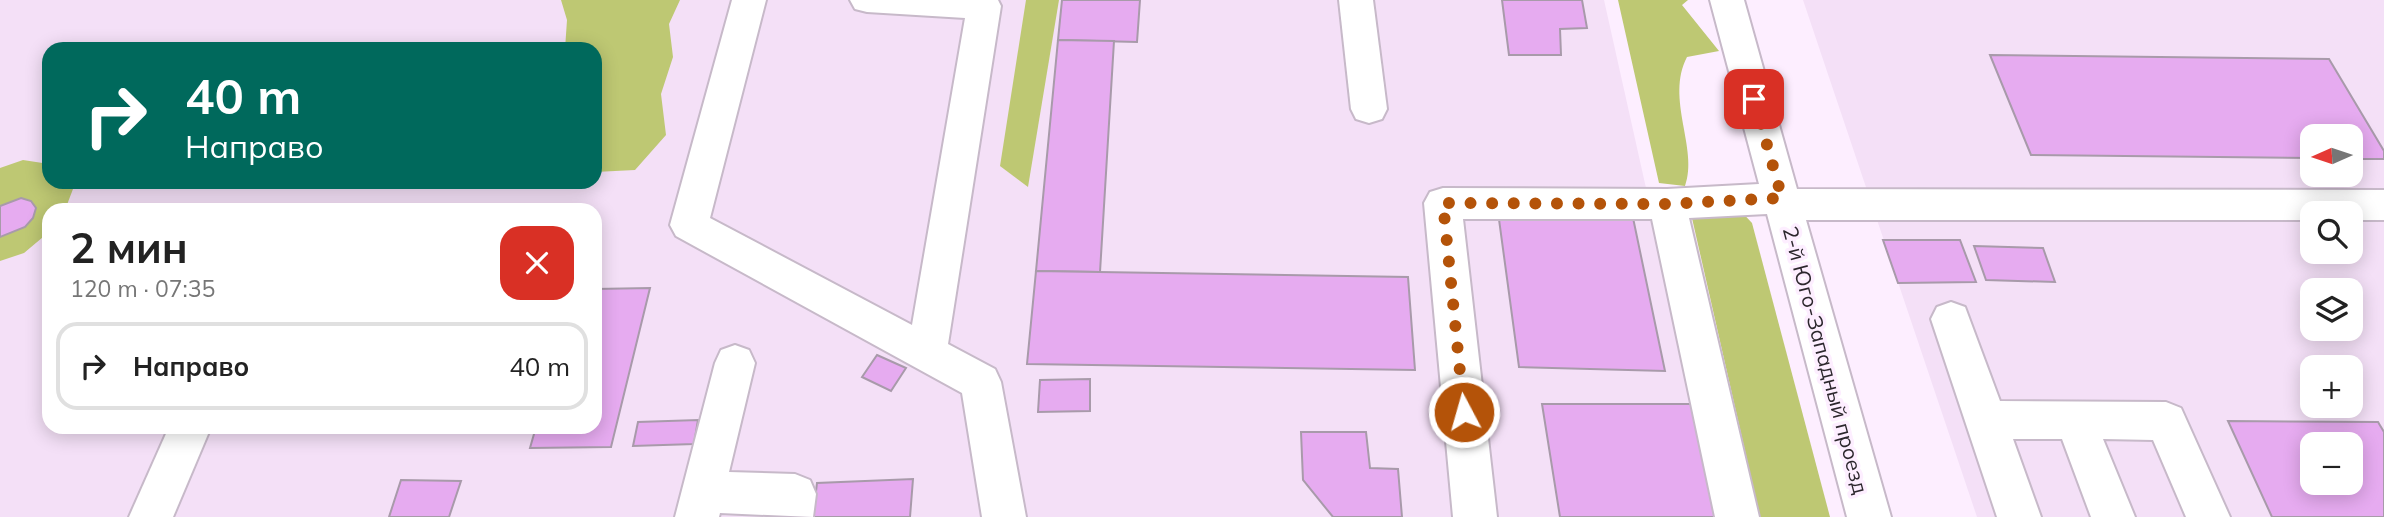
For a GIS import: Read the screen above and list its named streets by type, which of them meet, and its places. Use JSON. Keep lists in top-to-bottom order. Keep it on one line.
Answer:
{"streets":{"street":["2-й Юго-Западный проезд"]},"north":"left","page":{"turn":["40 m","Направо"],"map_buttons":["+","−"],"heading":["2 мин","120 m · 07:35"],"list":[{"name":"Направо","value":"40 m"}]}}
